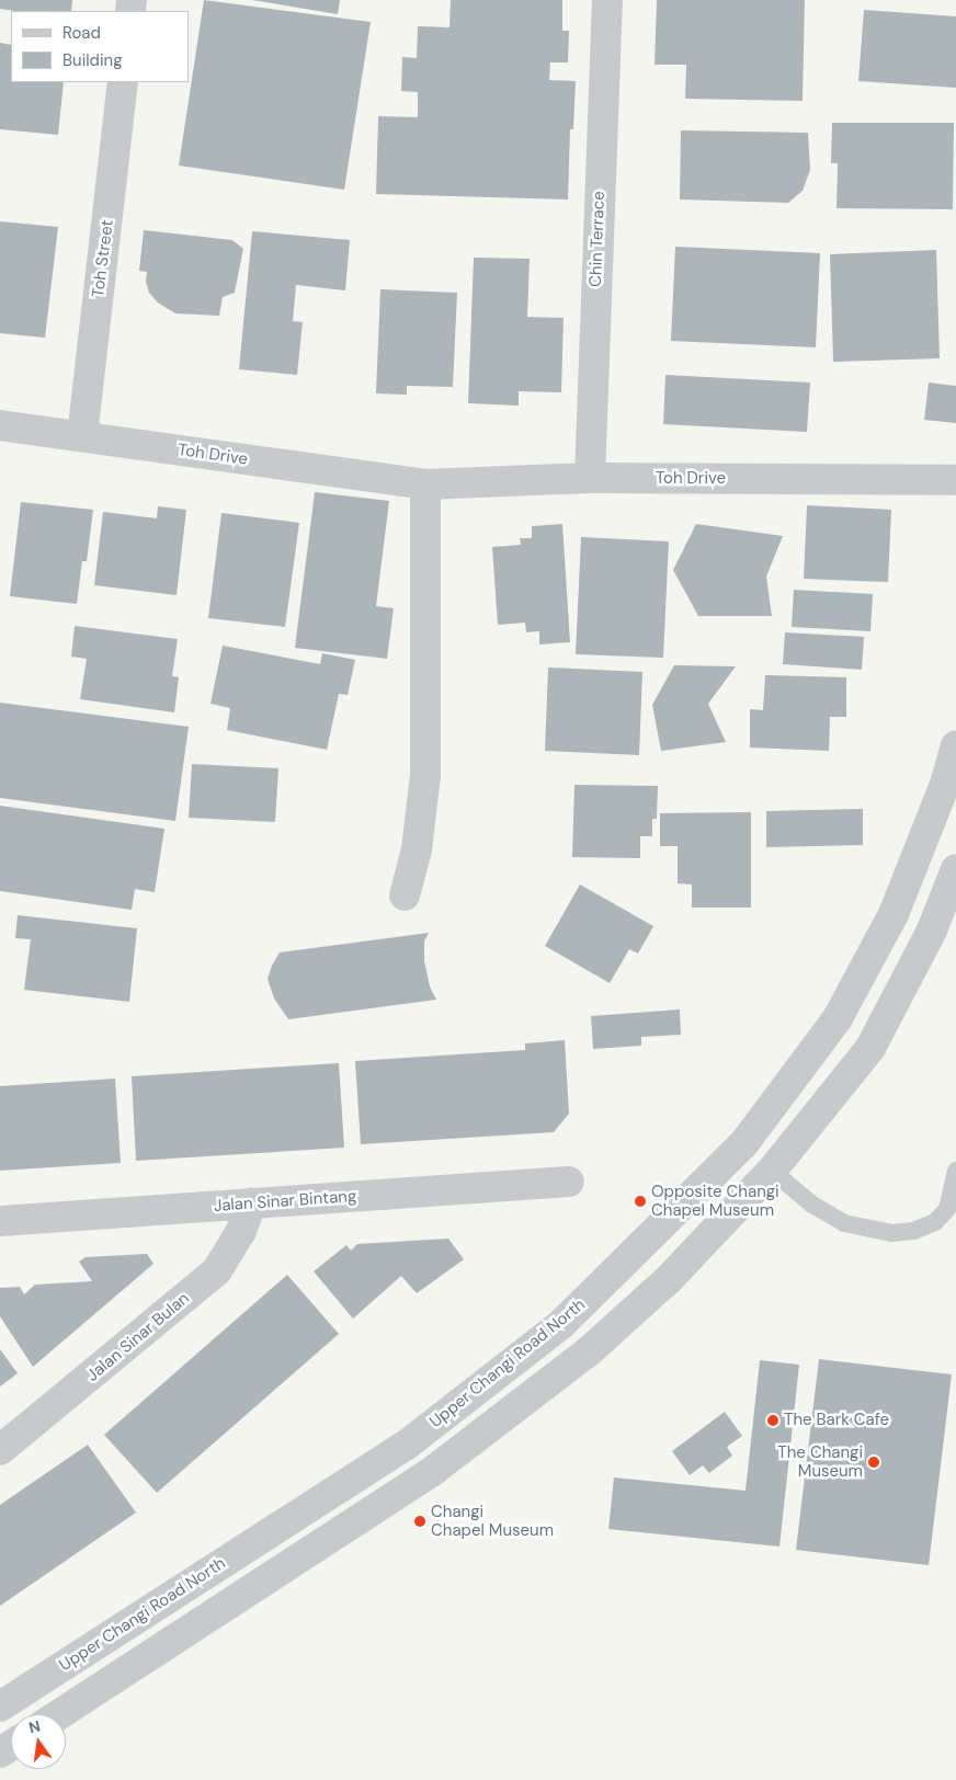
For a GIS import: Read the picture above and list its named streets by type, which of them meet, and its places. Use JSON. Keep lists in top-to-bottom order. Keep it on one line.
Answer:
{"streets":{"street":["Chin Terrace","Toh Street","Toh Drive","Jalan Sinar Bintang","Jalan Sinar Bulan","Upper Changi Road North"]},"crossings":[["Chin Terrace","Toh Drive"],["Toh Street","Toh Drive"],["Jalan Sinar Bintang","Jalan Sinar Bulan"]],"places":["Opposite Changi Chapel Museum","The Bark Cafe","The Changi Museum","Changi Chapel Museum"],"legend":["Road","Building"],"north":"top"}
